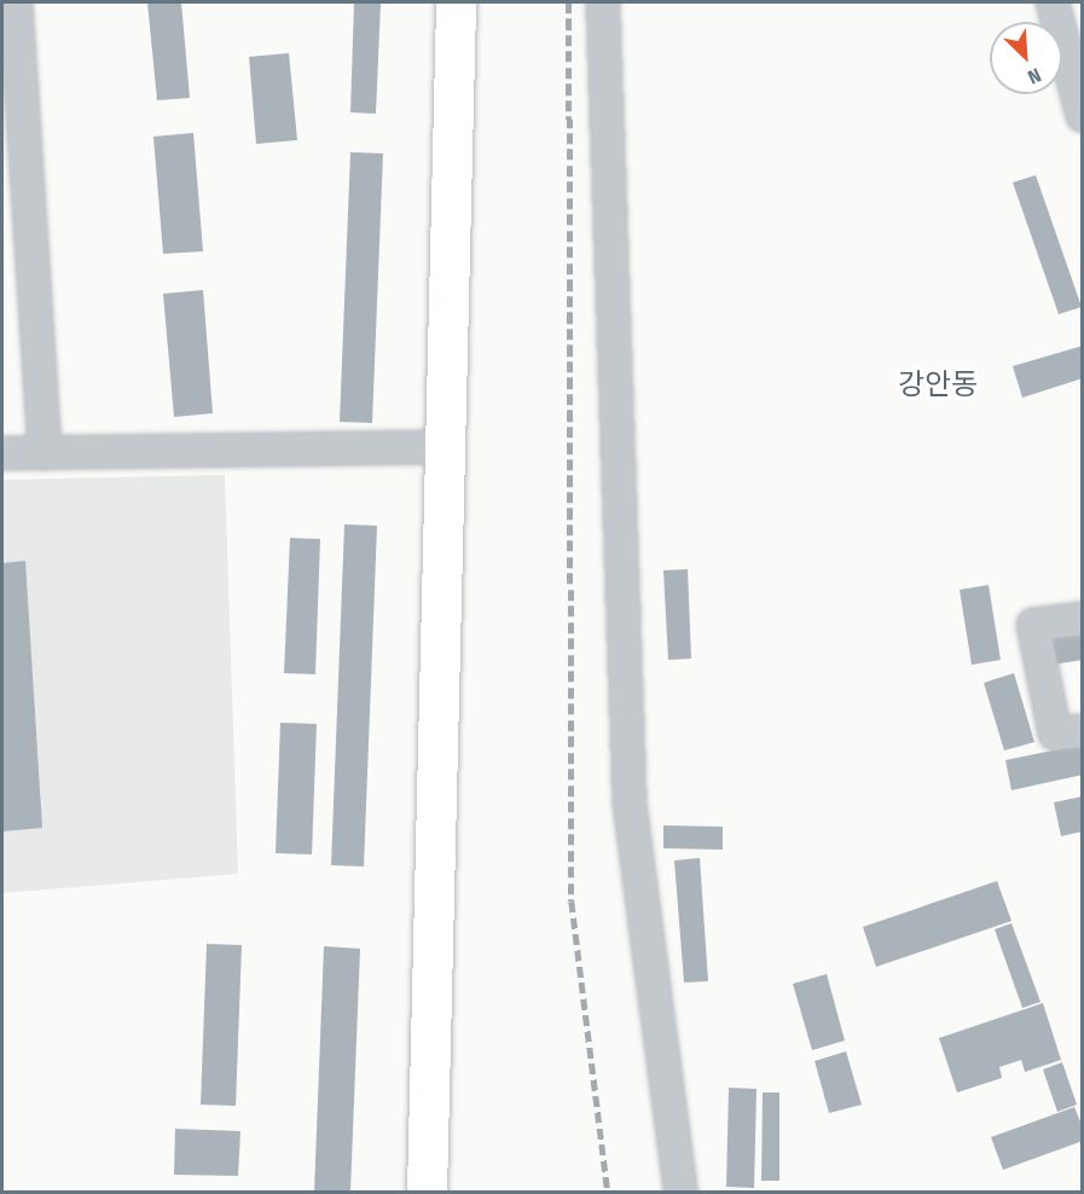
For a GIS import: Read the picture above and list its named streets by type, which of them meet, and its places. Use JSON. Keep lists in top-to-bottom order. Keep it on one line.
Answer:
{"districts":["강안동"],"north":"bottom right"}
